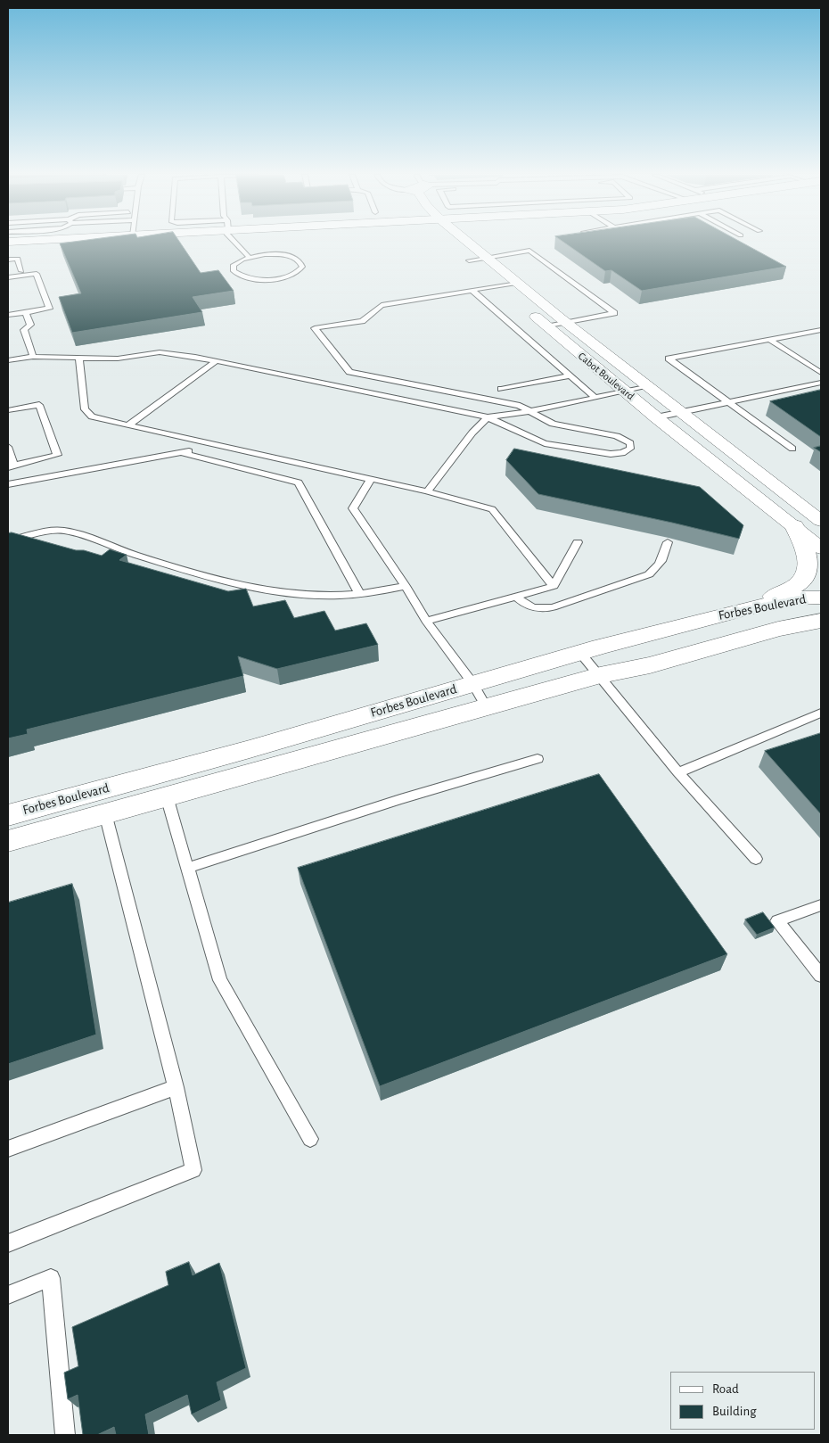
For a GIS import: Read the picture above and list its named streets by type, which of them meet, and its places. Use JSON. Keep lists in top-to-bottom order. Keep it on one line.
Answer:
{"streets":{"street":["Cabot Boulevard","Forbes Boulevard"]},"legend":["Road","Building"]}
